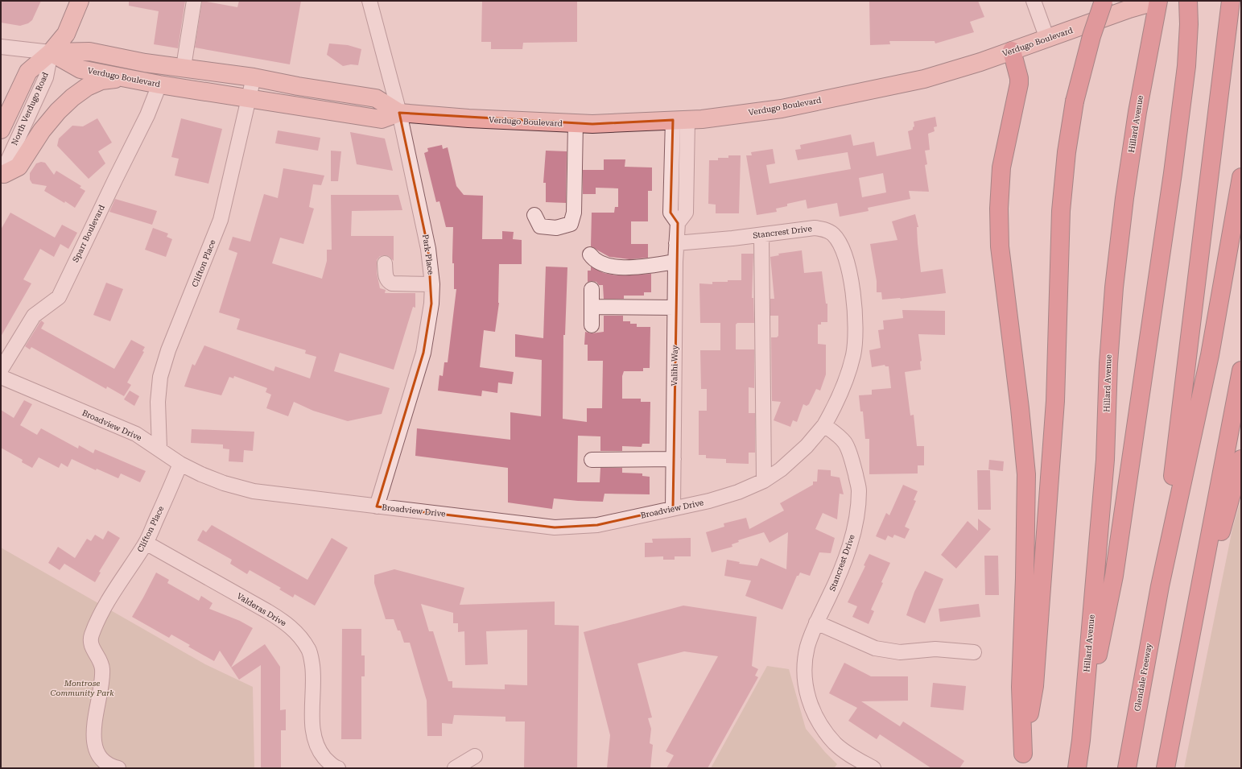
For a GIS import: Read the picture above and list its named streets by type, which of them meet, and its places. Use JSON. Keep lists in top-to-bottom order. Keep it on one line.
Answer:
{"streets":{"highway":["Hillard Avenue","Glendale Freeway"],"main road":["Verdugo Boulevard","North Verdugo Road"],"street":["Stancrest Drive","Sparr Boulevard","Park Place","Clifton Place","Valihi Way","Broadview Drive","Valderas Drive"]},"crossings":[["Verdugo Boulevard","North Verdugo Road"],["Verdugo Boulevard","Hillard Avenue"],["Verdugo Boulevard","Sparr Boulevard"],["Verdugo Boulevard","Park Place"],["Verdugo Boulevard","Clifton Place"],["Verdugo Boulevard","Valihi Way"],["Stancrest Drive","Valihi Way"],["Stancrest Drive","Broadview Drive"],["Park Place","Broadview Drive"],["Clifton Place","Broadview Drive"],["Clifton Place","Valderas Drive"],["Valihi Way","Broadview Drive"]],"parks":["Montrose Community Park"]}
